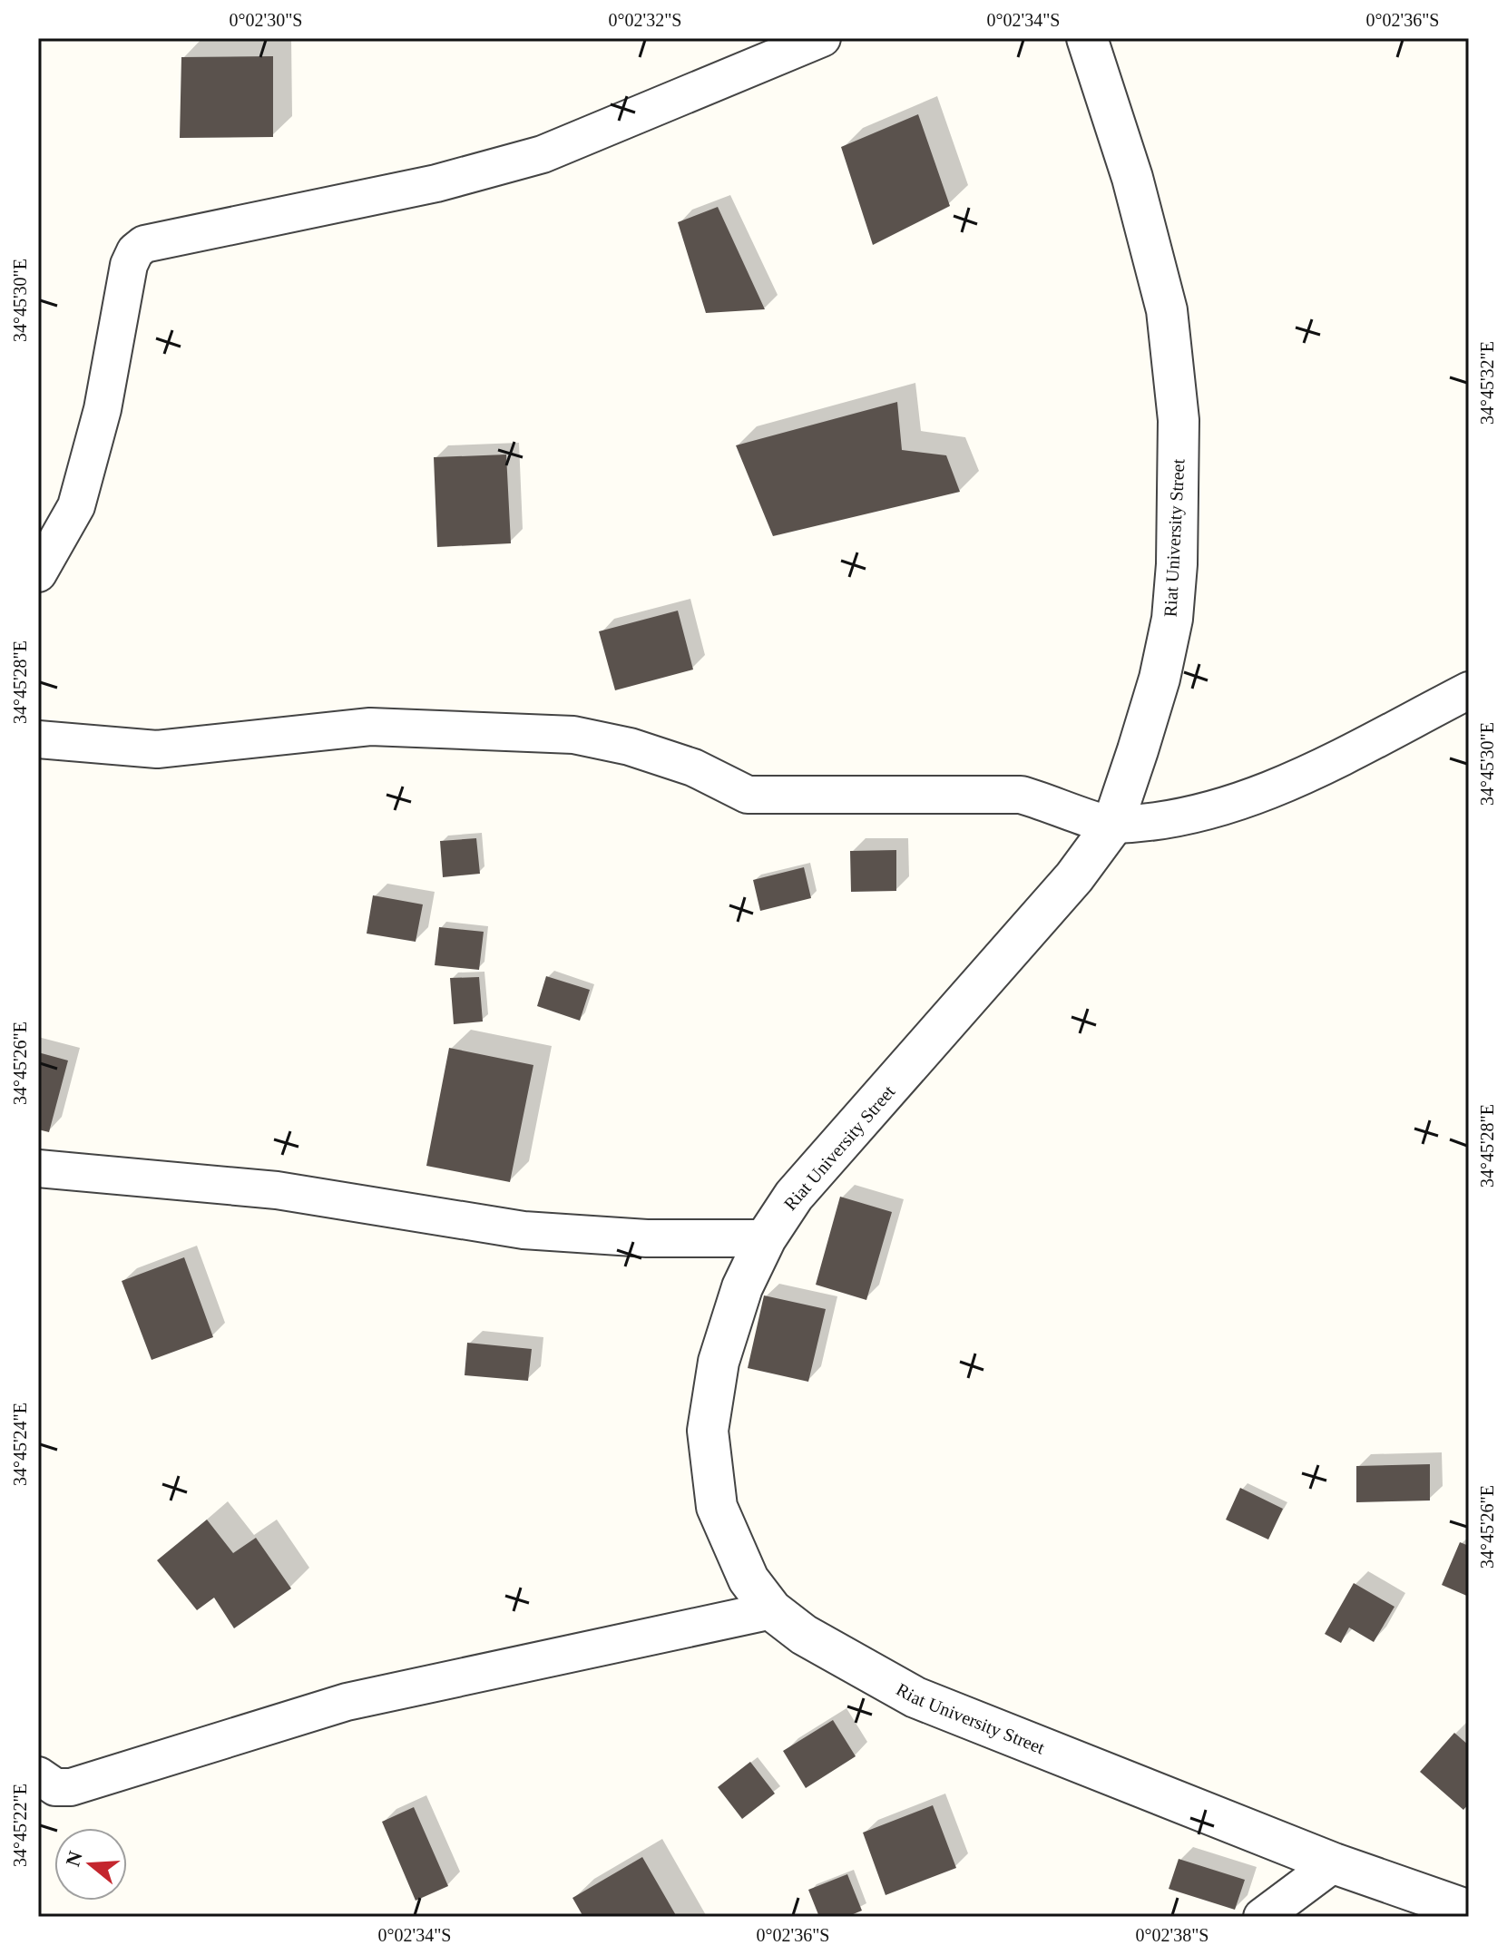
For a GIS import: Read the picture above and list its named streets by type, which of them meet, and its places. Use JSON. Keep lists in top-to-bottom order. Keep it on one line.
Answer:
{"streets":{"street":["Riat University Street"]},"north":"left","coordinates":["0°02'30\"S","0°02'32\"S","0°02'34\"S","0°02'36\"S","34°45'30\"E","34°45'32\"E","34°45'28\"E","34°45'26\"E","34°45'24\"E","34°45'22\"E","0°02'38\"S"]}
